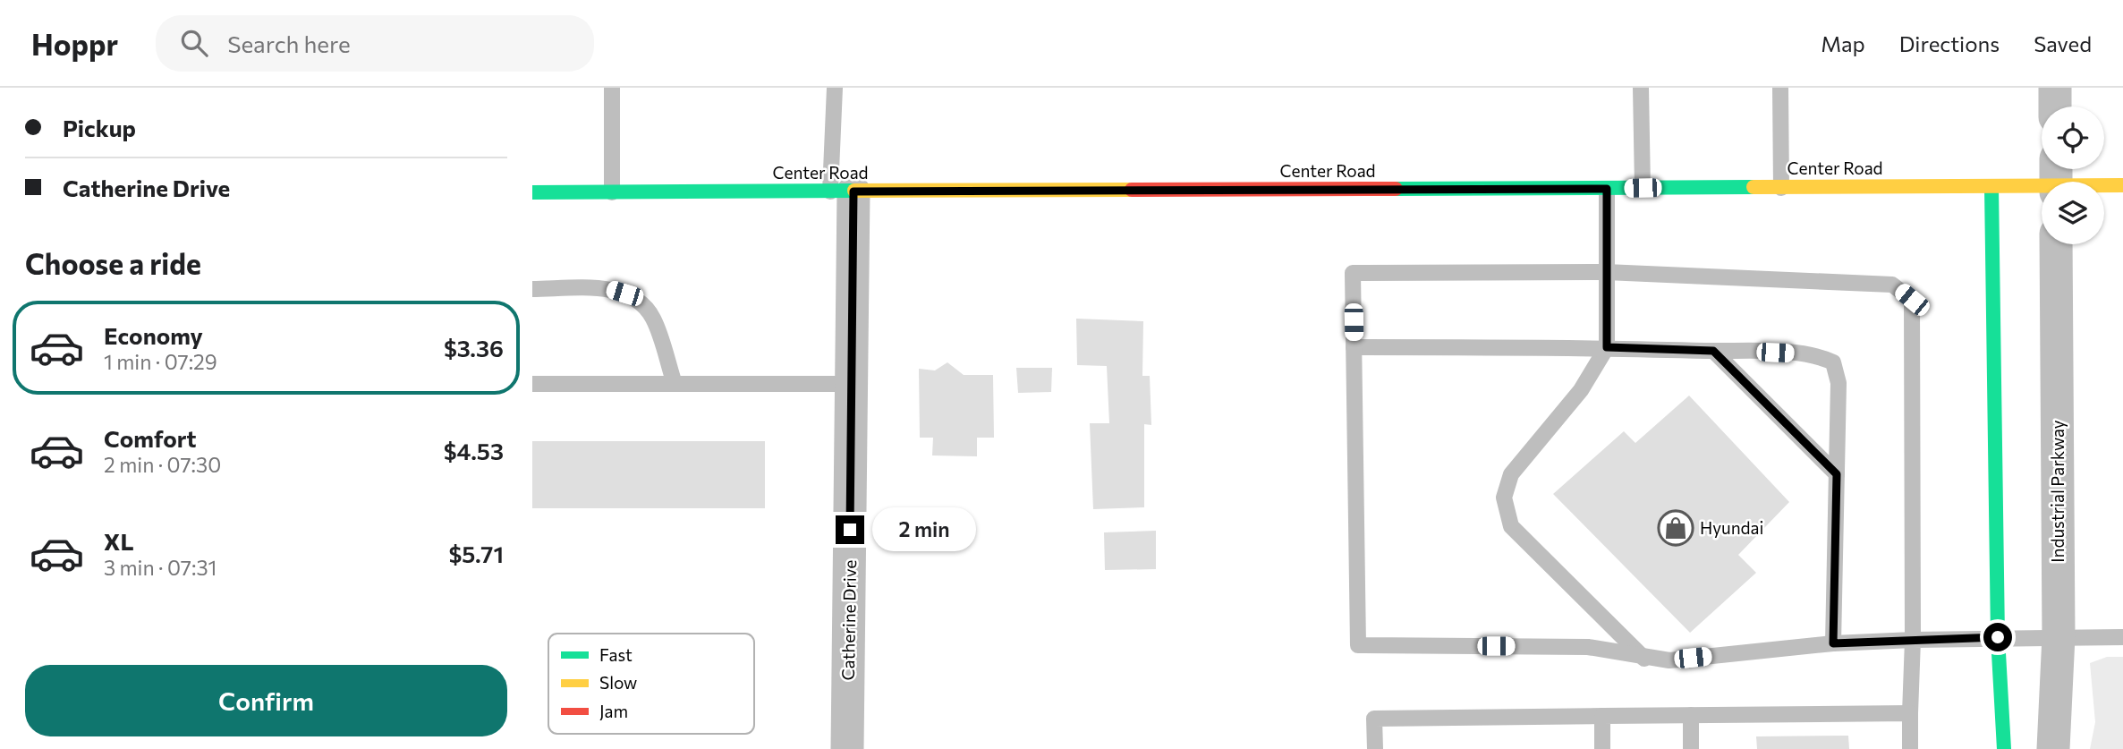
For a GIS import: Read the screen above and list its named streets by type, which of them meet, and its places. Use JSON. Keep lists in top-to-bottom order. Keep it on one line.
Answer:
{"streets":{"main road":["Center Road"],"street":["Industrial Parkway","Catherine Drive"]},"crossings":[["Center Road","Catherine Drive"]],"places":{"shop":["Hyundai"]},"legend":["Fast","Slow","Jam"],"page":{"header":"Hoppr","search":"Search here","nav":["Map","Directions","Saved"],"banner":["Pickup","Catherine Drive"],"heading":"Choose a ride","list":[{"name":"Economy","note":"1 min · 07:29","value":"$3.36"},{"name":"Comfort","note":"2 min · 07:30","value":"$4.53"},{"name":"XL","note":"3 min · 07:31","value":"$5.71"}],"bubble":"2 min","buttons":"Confirm"}}
